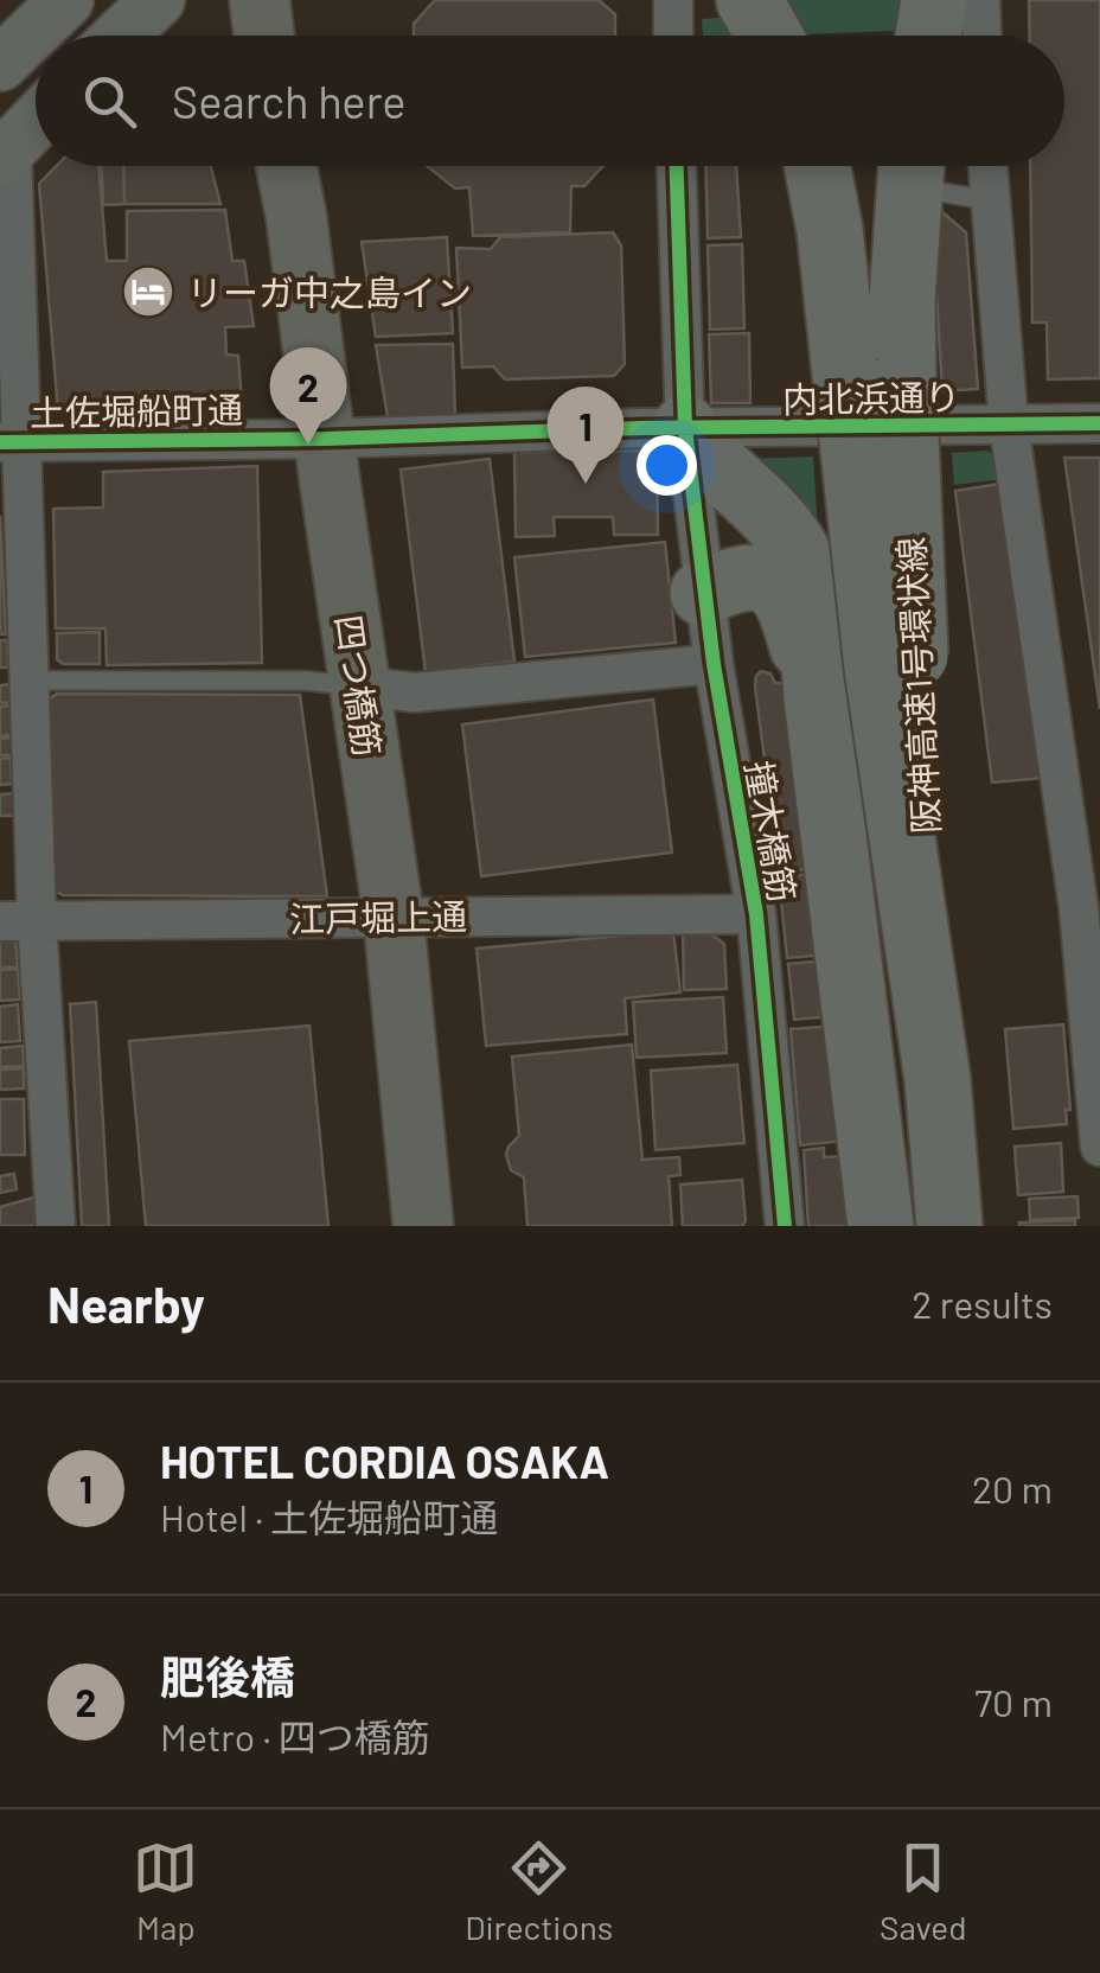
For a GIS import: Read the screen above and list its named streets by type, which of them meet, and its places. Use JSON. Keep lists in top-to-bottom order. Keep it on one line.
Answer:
{"streets":{"highway":["阪神高速1号環状線"],"main road":["四つ橋筋"],"street":["内北浜通り","土佐堀船町通","撞木橋筋","江戸堀上通"]},"crossings":[["内北浜通り","土佐堀船町通"],["内北浜通り","撞木橋筋"],["土佐堀船町通","四つ橋筋"],["土佐堀船町通","撞木橋筋"],["四つ橋筋","江戸堀上通"],["撞木橋筋","江戸堀上通"]],"places":{"hotel":["リーガ中之島イン"]},"page":{"search":"Search here","pins":["2","1"],"heading":["Nearby","2 results"],"list":[{"mark":"1","name":"HOTEL CORDIA OSAKA","note":"Hotel · 土佐堀船町通","value":"20 m"},{"mark":"2","name":"肥後橋","note":"Metro · 四つ橋筋","value":"70 m"}],"nav":["Map","Directions","Saved"]}}
